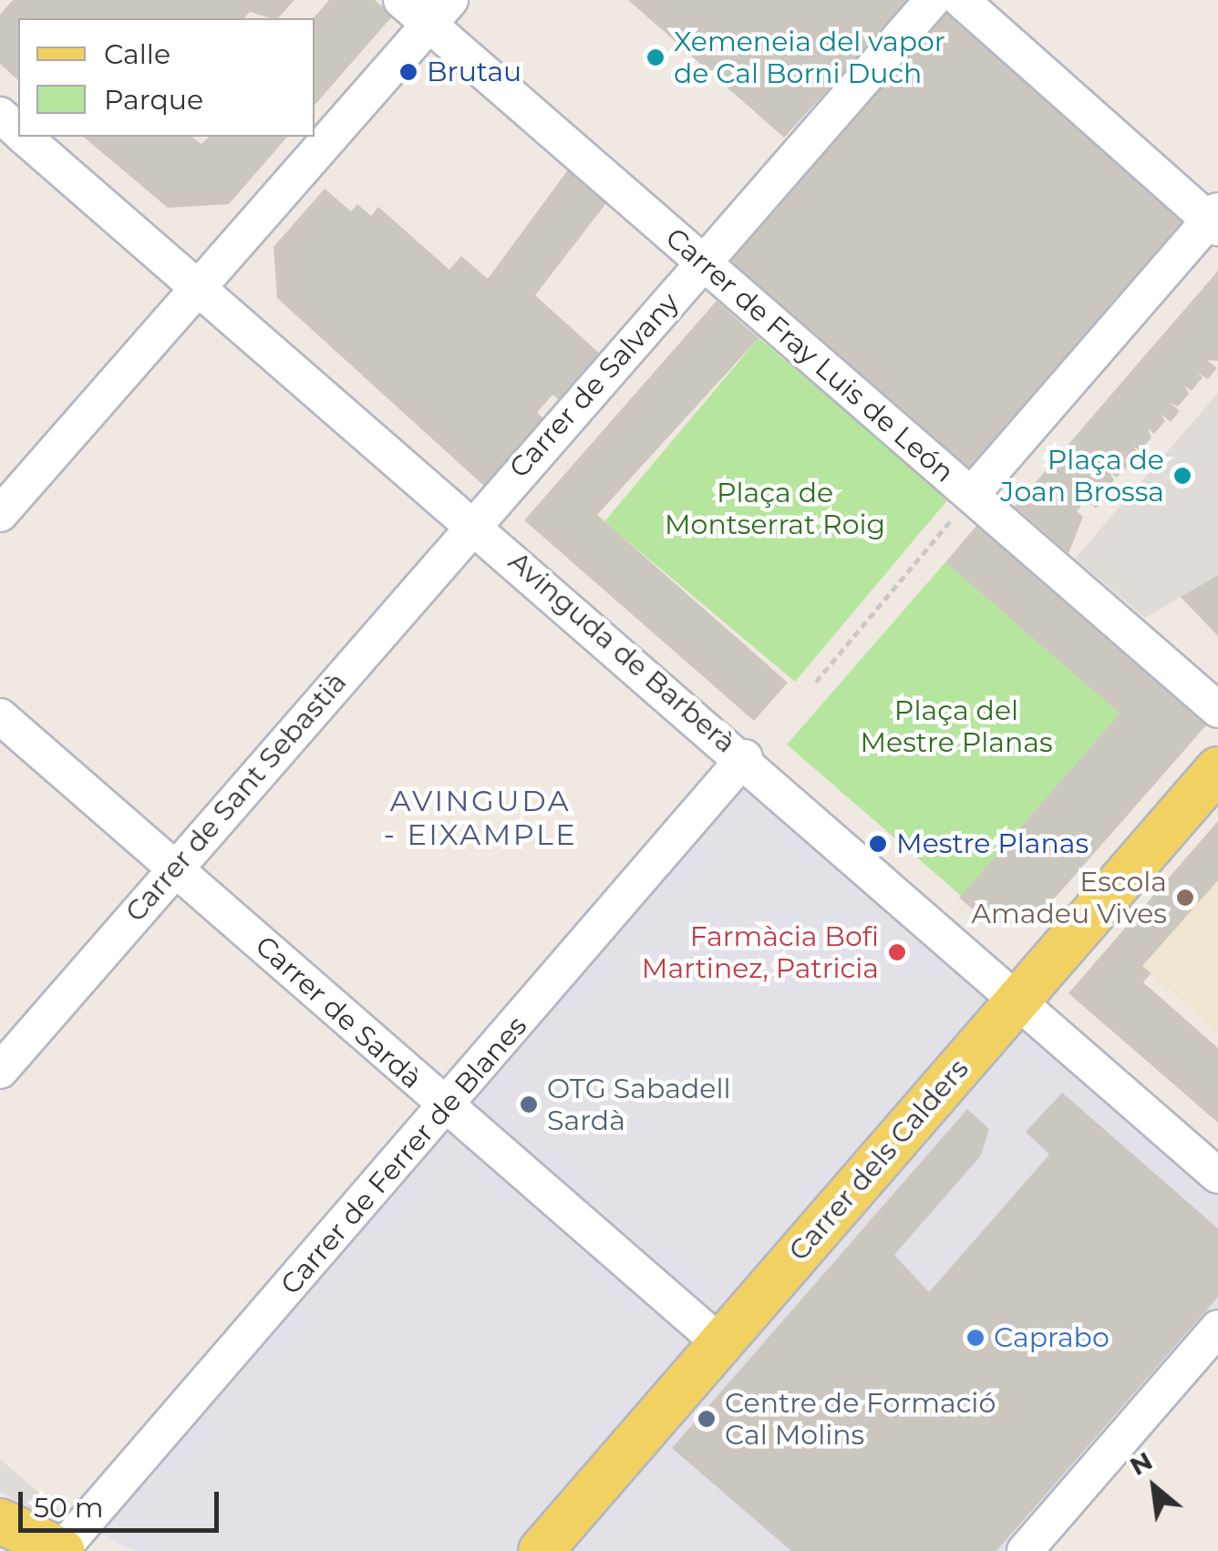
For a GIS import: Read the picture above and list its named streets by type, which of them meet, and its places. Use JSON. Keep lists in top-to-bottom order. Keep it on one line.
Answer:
{"streets":{"main road":["Carrer dels Calders"],"street":["Carrer de Fray Luis de León","Carrer de Salvany","Avinguda de Barberà","Carrer de Sant Sebastià","Carrer de Sardà","Carrer de Ferrer de Blanes"]},"crossings":[["Carrer de Fray Luis de León","Carrer de Salvany"],["Carrer de Salvany","Avinguda de Barberà"],["Carrer de Salvany","Carrer de Sant Sebastià"],["Avinguda de Barberà","Carrer de Sant Sebastià"],["Avinguda de Barberà","Carrer de Ferrer de Blanes"],["Avinguda de Barberà","Carrer dels Calders"],["Carrer de Sant Sebastià","Carrer de Sardà"],["Carrer de Sardà","Carrer de Ferrer de Blanes"],["Carrer de Sardà","Carrer dels Calders"]],"districts":["AVINGUDA - EIXAMPLE"],"parks":["Plaça de Montserrat Roig","Plaça del Mestre Planas"],"places":["Xemeneia del vapor de Cal Borni Duch","Brutau","Plaça de Joan Brossa","Mestre Planas","Escola Amadeu Vives","Farmàcia Bofi Martinez, Patricia","OTG Sabadell Sardà","Caprabo","Centre de Formació Cal Molins"],"legend":["Calle","Parque"],"scale_bar":"50 m","north":"top left"}
